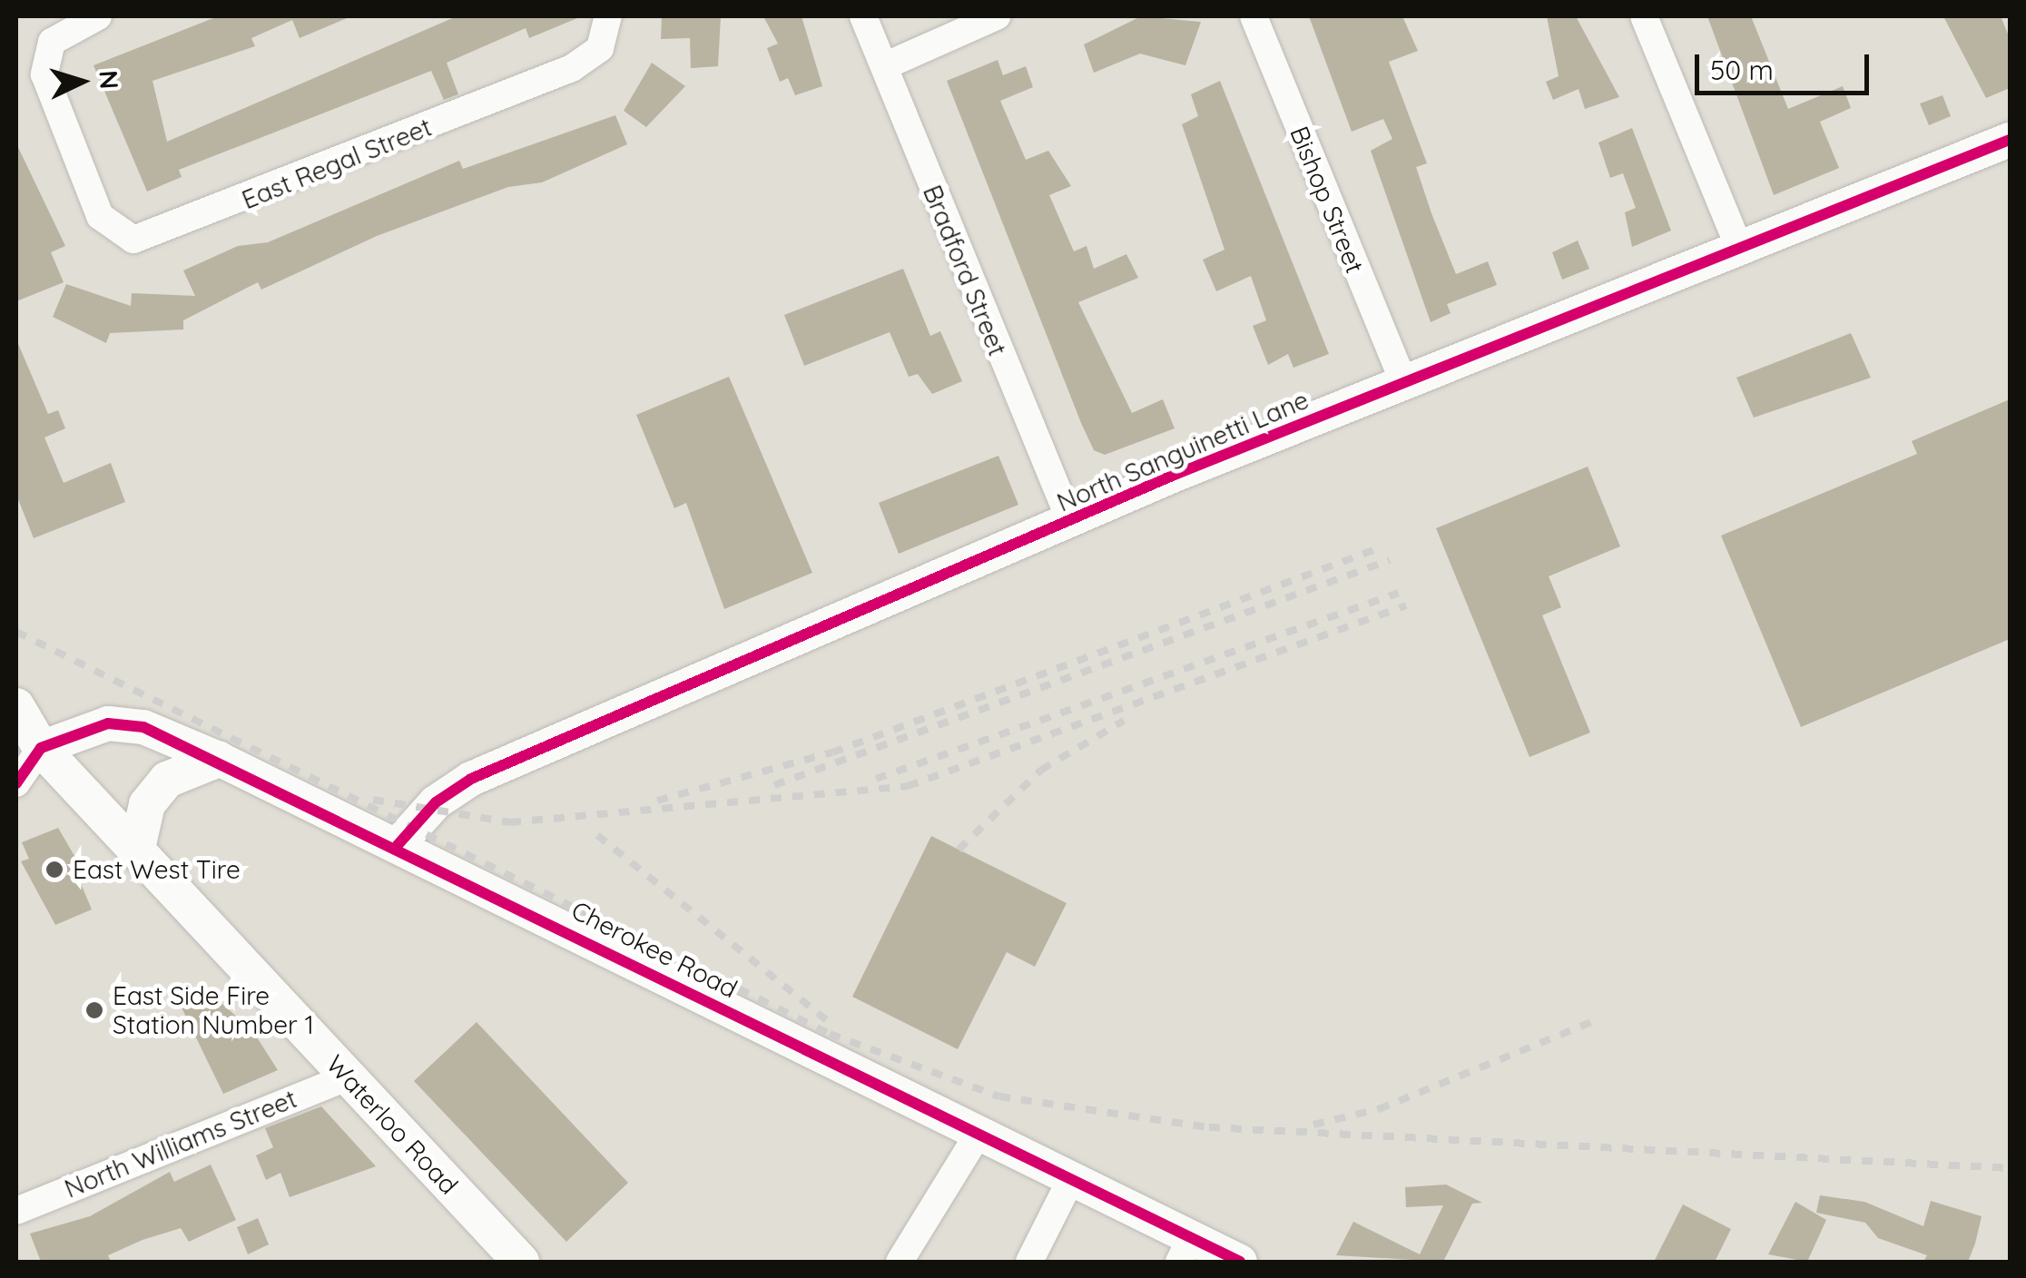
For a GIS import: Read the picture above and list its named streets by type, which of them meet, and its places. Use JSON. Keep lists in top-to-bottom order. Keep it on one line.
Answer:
{"streets":{"main road":["Waterloo Road"],"street":["East Regal Street","Bishop Street","Bradford Street","North Sanguinetti Lane","Cherokee Road","North Williams Street"]},"crossings":[["Bishop Street","North Sanguinetti Lane"],["Bradford Street","North Sanguinetti Lane"],["North Sanguinetti Lane","Cherokee Road"],["Cherokee Road","Waterloo Road"],["Waterloo Road","North Williams Street"]],"places":["East West Tire","East Side Fire Station Number 1"],"scale_bar":"50 m","north":"right"}
